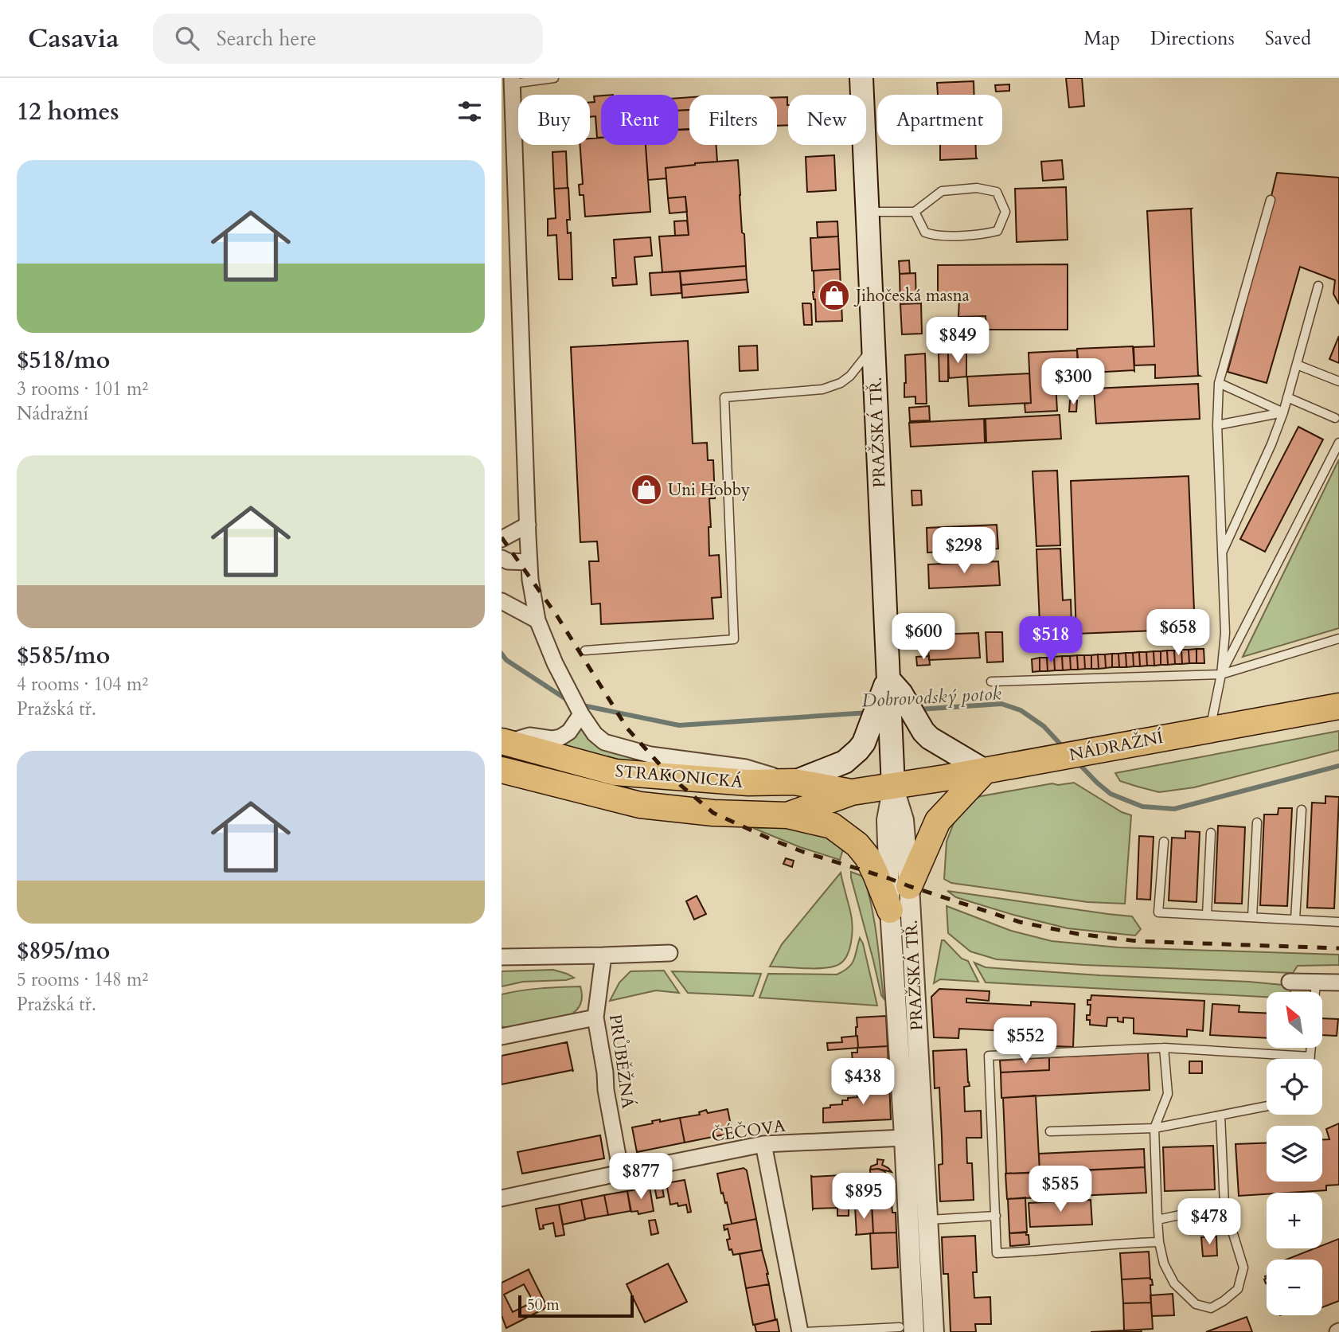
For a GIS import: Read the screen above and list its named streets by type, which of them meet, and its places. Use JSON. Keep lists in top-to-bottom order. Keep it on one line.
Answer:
{"streets":{"main road":["PRAŽSKÁ TŘ.","NÁDRAŽNÍ","STRAKONICKÁ"],"street":["PRŮBĚŽNÁ","ČÉČOVA"]},"crossings":[["PRAŽSKÁ TŘ.","NÁDRAŽNÍ"],["PRAŽSKÁ TŘ.","ČÉČOVA"],["PRŮBĚŽNÁ","ČÉČOVA"]],"water":["Dobrovodský potok"],"places":{"shop":["Jihočeská masna","Uni Hobby"]},"scale_bar":"50 m","north":"top left","page":{"header":"Casavia","search":"Search here","nav":["Map","Directions","Saved"],"heading":"12 homes","chip":["Buy","Rent","Filters","New","Apartment"],"list":[{"name":"$518/mo","note":"3 rooms · 101 m² · Nádražní"},{"name":"$585/mo","note":"4 rooms · 104 m² · Pražská tř."},{"name":"$895/mo","note":"5 rooms · 148 m² · Pražská tř."}],"price":["$849","$300","$298","$658","$600","$518","$552","$438","$877","$585","$895","$478"],"map_buttons":["+","−"],"scale":"50 m"}}
